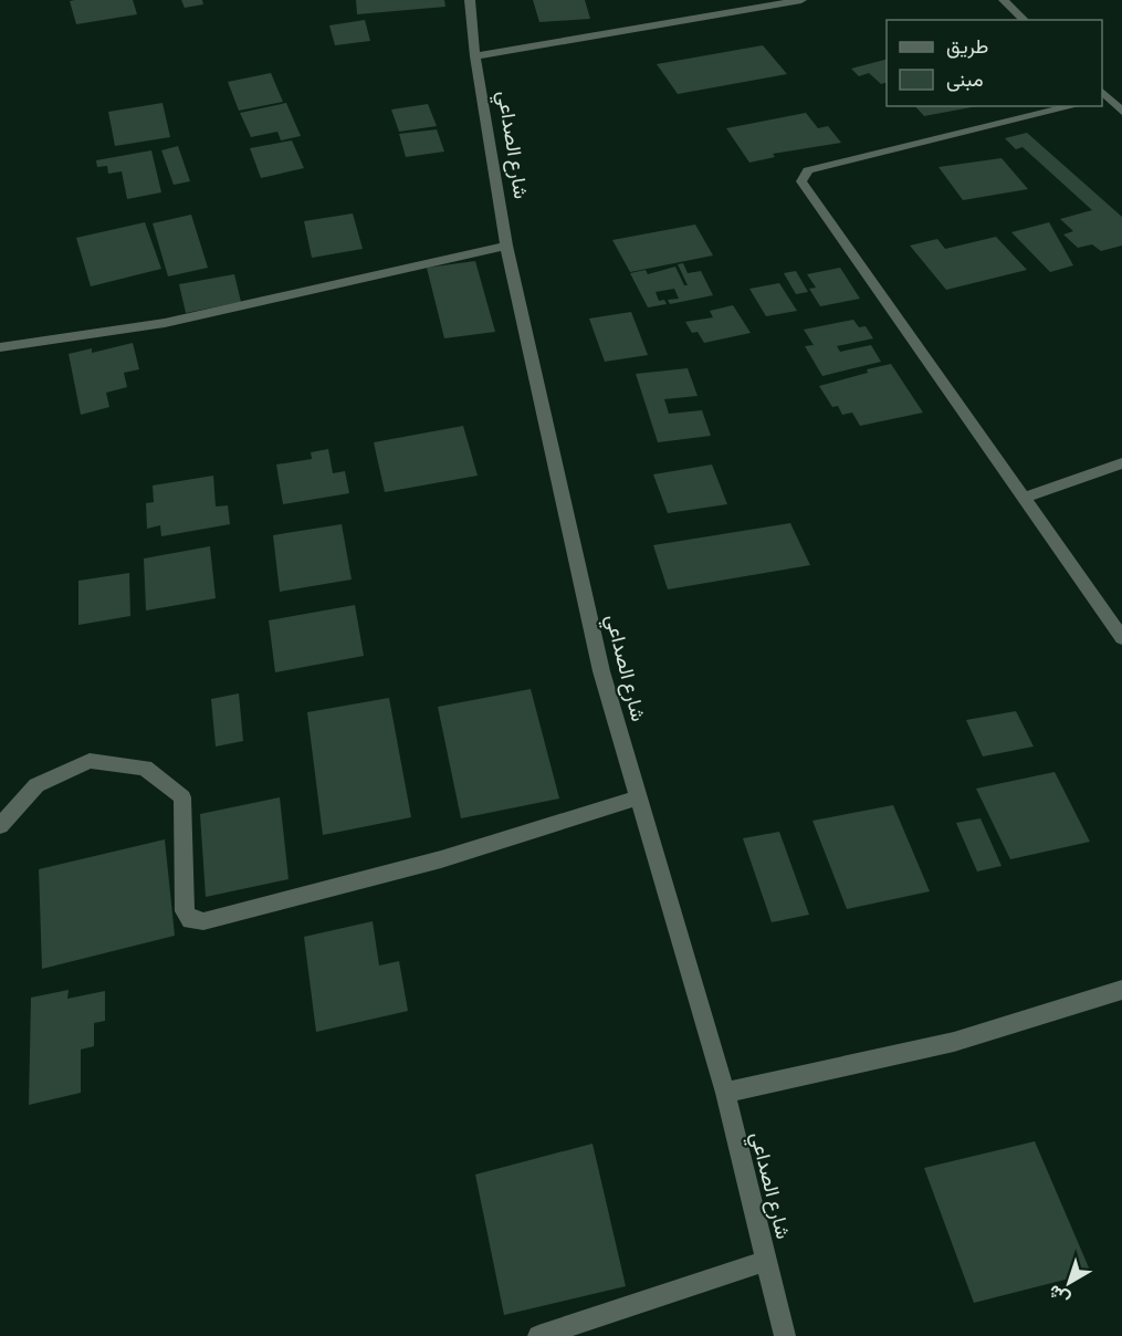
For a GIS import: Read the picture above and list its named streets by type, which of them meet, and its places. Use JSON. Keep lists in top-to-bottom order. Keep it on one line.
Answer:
{"streets":{"street":["شارع الصداعي"]},"legend":["طريق","مبنى"],"north":"bottom left"}
